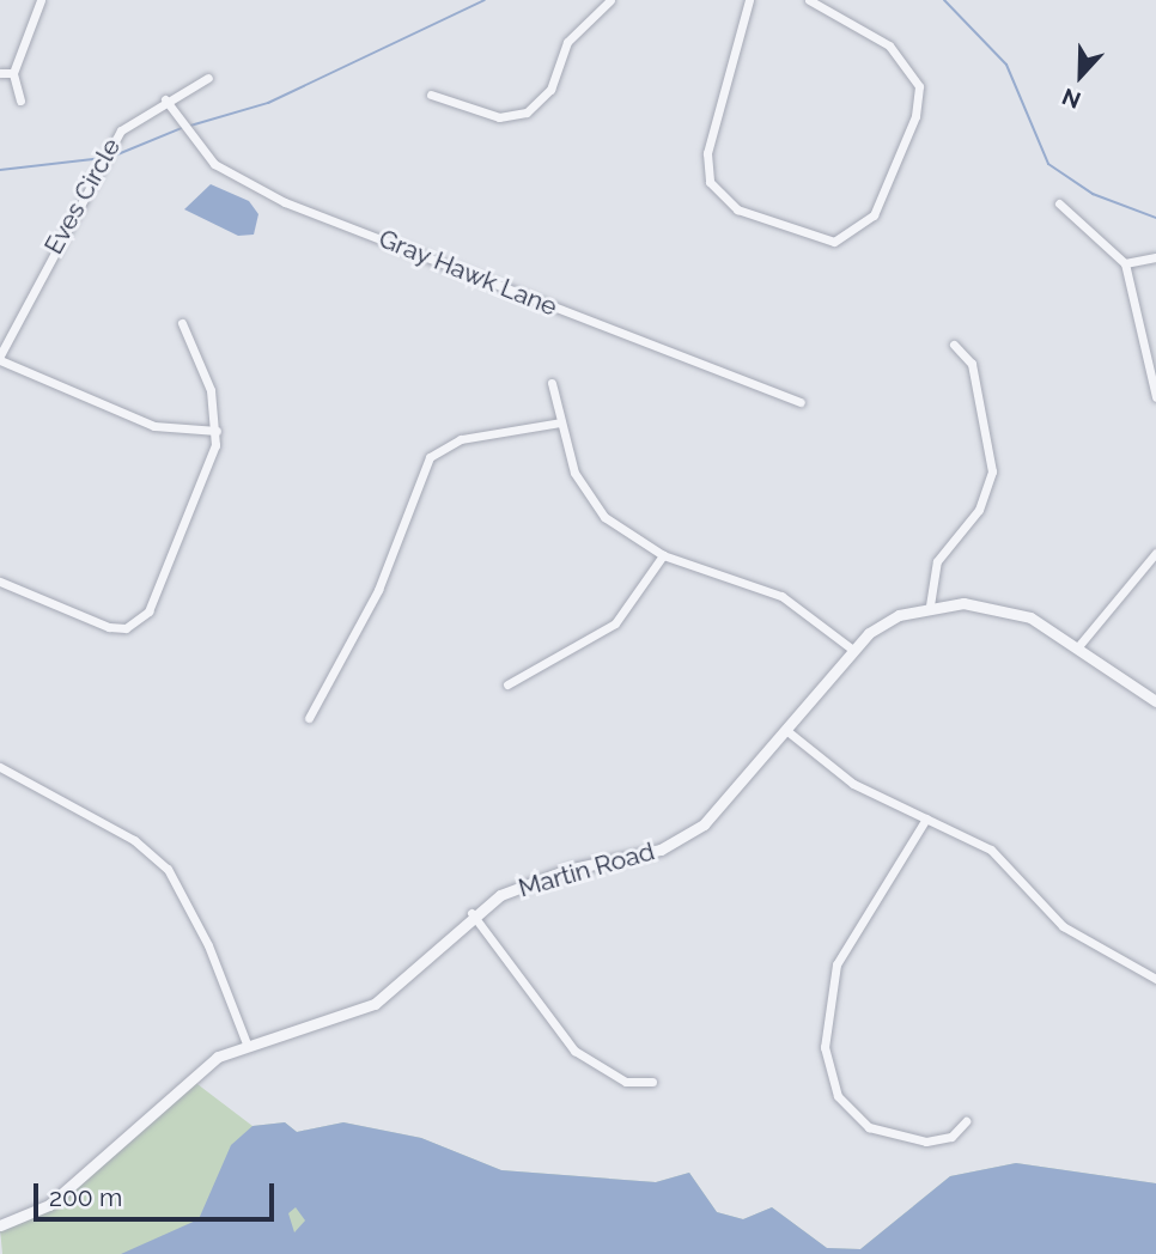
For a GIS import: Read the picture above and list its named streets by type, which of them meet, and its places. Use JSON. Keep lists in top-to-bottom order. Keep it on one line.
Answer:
{"streets":{"street":["Eves Circle","Gray Hawk Lane","Martin Road"]},"crossings":[["Eves Circle","Gray Hawk Lane"]],"scale_bar":"200 m","north":"bottom"}
